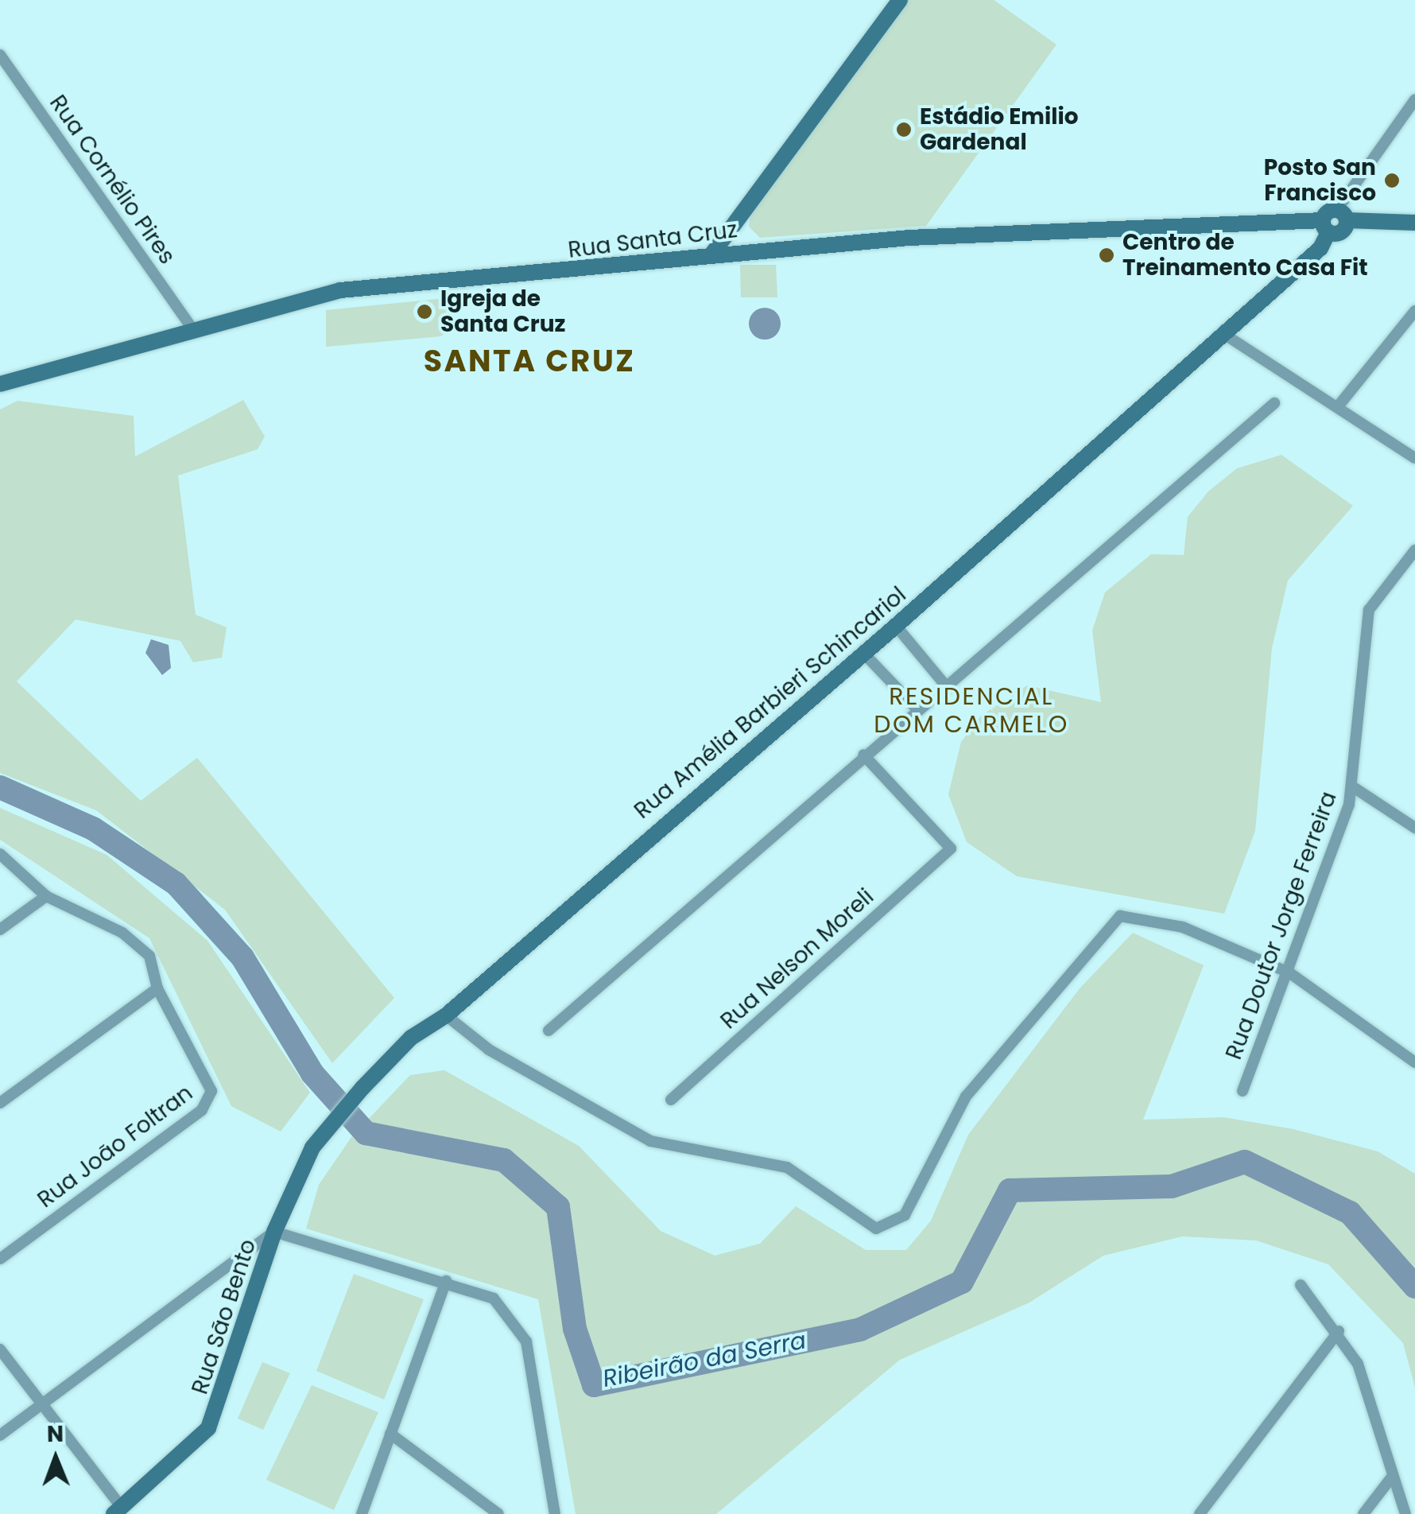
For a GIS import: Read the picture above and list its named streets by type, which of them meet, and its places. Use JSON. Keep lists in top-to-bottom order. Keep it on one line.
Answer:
{"streets":{"street":["Rua Cornélio Pires","Rua Santa Cruz","Rua Amélia Barbieri Schincariol","Rua Doutor Jorge Ferreira","Rua Nelson Moreli","Rua João Foltran","Rua São Bento"]},"crossings":[["Rua Cornélio Pires","Rua Santa Cruz"],["Rua Santa Cruz","Rua Amélia Barbieri Schincariol"],["Rua Amélia Barbieri Schincariol","Rua São Bento"]],"districts":["SANTA CRUZ","RESIDENCIAL DOM CARMELO"],"water":["Ribeirão da Serra"],"places":["Estádio Emilio Gardenal","Posto San Francisco","Centro de Treinamento Casa Fit","Igreja de Santa Cruz"],"north":"top"}
